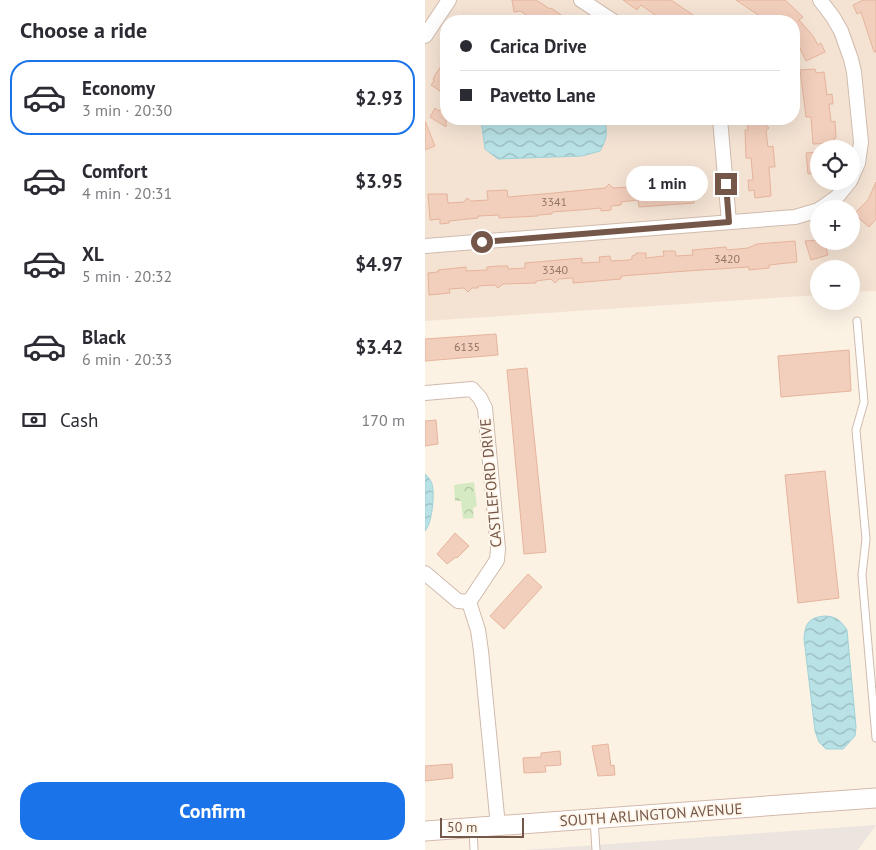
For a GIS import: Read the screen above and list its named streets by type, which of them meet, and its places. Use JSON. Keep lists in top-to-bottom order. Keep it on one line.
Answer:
{"streets":{"main road":["SOUTH ARLINGTON AVENUE"],"street":["CASTLEFORD DRIVE"]},"house_numbers":["3341","3420","3340","6135"],"scale_bar":"50 m","page":{"heading":"Choose a ride","banner":["Carica Drive","Pavetto Lane"],"list":[{"name":"Economy","note":"3 min · 20:30","value":"$2.93"},{"name":"Comfort","note":"4 min · 20:31","value":"$3.95"},{"name":"XL","note":"5 min · 20:32","value":"$4.97"},{"name":"Black","note":"6 min · 20:33","value":"$3.42"}],"map_buttons":["+","−"],"bubble":"1 min","pay":["Cash","170 m"],"buttons":"Confirm","scale":"50 m"}}
